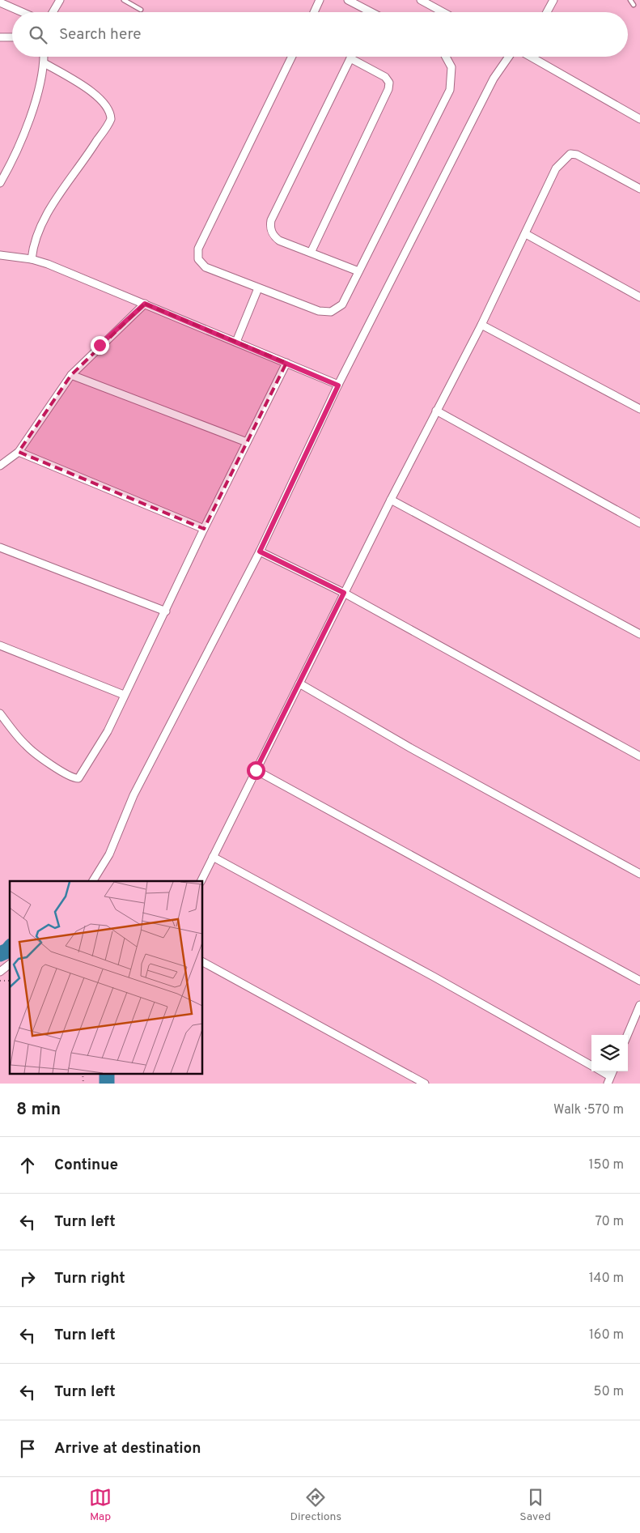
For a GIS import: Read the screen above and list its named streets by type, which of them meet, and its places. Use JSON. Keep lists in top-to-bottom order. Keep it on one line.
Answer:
{"page":{"search":"Search here","heading":["8 min","Walk · 570 m"],"list":[["Continue","150 m"],["Turn left","70 m"],["Turn right","140 m"],["Turn left","160 m"],["Turn left","50 m"],"Arrive at destination"],"nav":["Map","Directions","Saved"]}}
